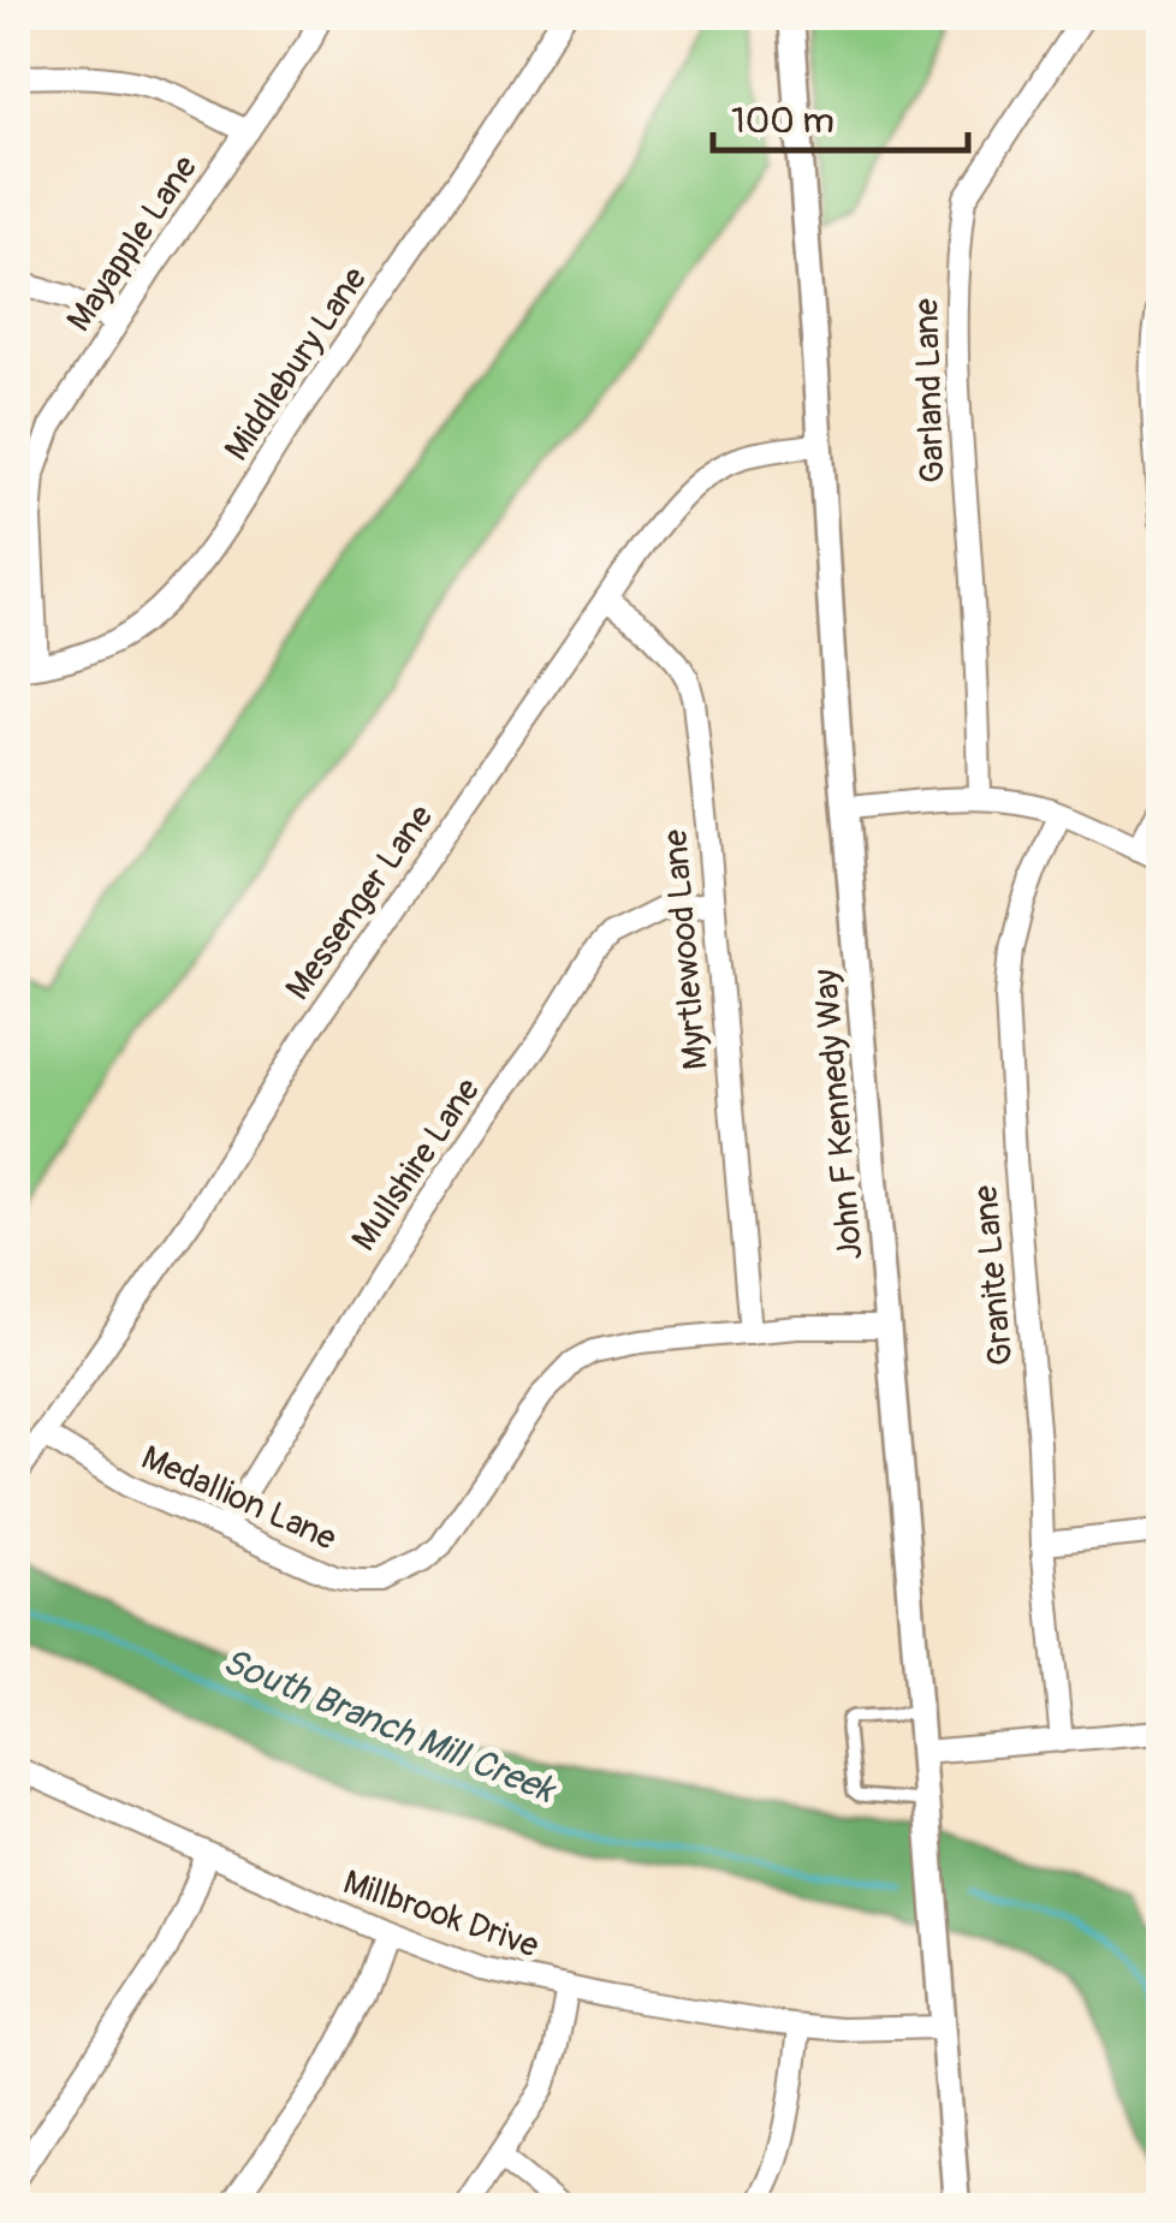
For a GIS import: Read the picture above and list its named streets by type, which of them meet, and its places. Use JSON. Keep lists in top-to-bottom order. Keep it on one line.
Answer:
{"streets":{"street":["Mayapple Lane","Middlebury Lane","Garland Lane","Messenger Lane","Myrtlewood Lane","John F Kennedy Way","Mullshire Lane","Granite Lane","Medallion Lane","Millbrook Drive"]},"crossings":[["Mayapple Lane","Middlebury Lane"],["Messenger Lane","Myrtlewood Lane"],["Messenger Lane","John F Kennedy Way"],["Messenger Lane","Medallion Lane"],["Myrtlewood Lane","Mullshire Lane"],["Myrtlewood Lane","Medallion Lane"],["John F Kennedy Way","Medallion Lane"],["John F Kennedy Way","Millbrook Drive"],["Mullshire Lane","Medallion Lane"]],"water":["South Branch Mill Creek"],"scale_bar":"100 m"}
